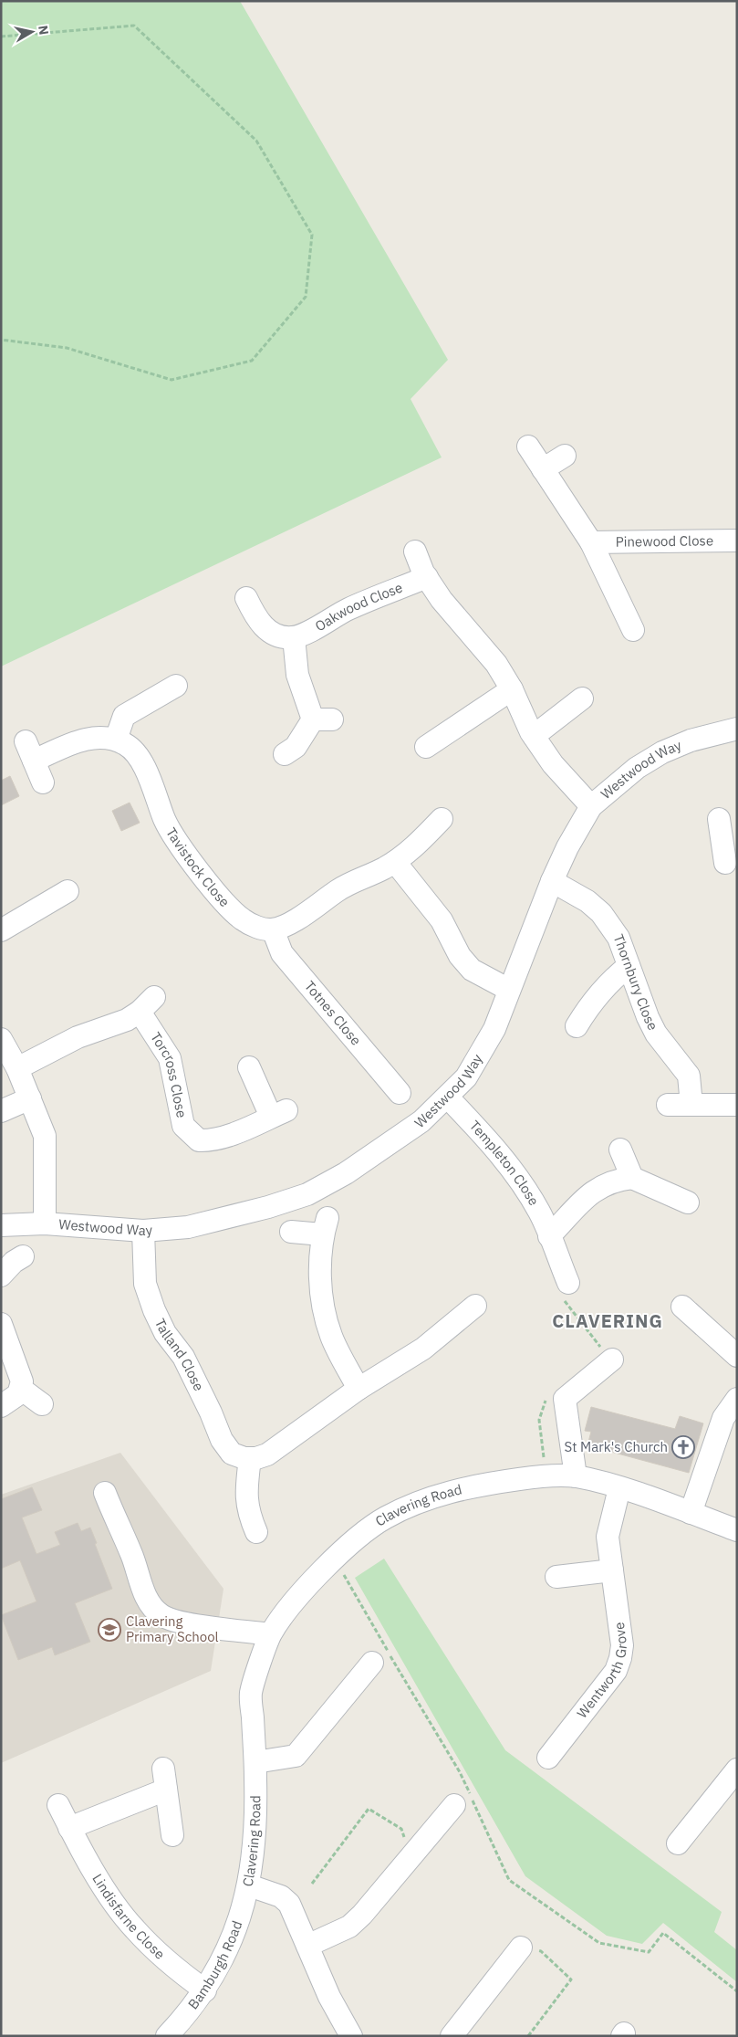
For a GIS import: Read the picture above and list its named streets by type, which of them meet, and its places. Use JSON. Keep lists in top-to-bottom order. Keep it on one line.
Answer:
{"streets":{"street":["Pinewood Close","Oakwood Close","Westwood Way","Tavistock Close","Thornbury Close","Totnes Close","Torcross Close","Templeton Close","Talland Close","Clavering Road","Wentworth Grove","Lindisfarne Close","Bamburgh Road"]},"crossings":[["Westwood Way","Thornbury Close"],["Westwood Way","Templeton Close"],["Westwood Way","Talland Close"],["Tavistock Close","Totnes Close"],["Clavering Road","Wentworth Grove"],["Clavering Road","Bamburgh Road"],["Lindisfarne Close","Bamburgh Road"]],"districts":["CLAVERING"],"places":{"church":["St Mark's Church"],"school or university":["Clavering Primary School"]},"north":"right"}
